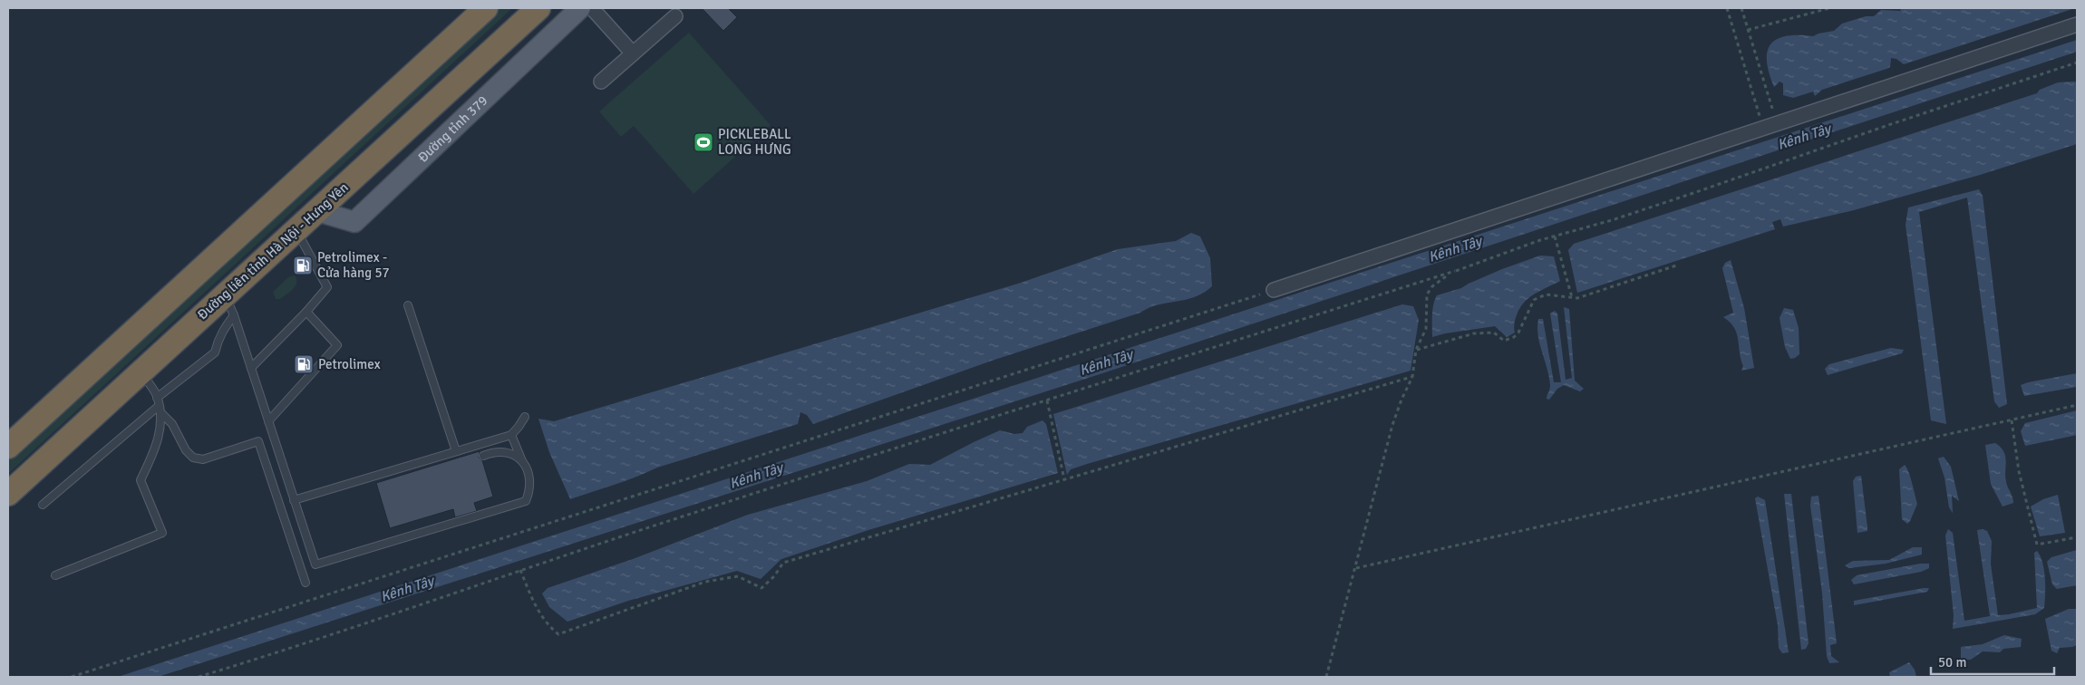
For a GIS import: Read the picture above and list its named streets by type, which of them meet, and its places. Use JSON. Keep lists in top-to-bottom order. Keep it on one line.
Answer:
{"streets":{"highway":["Đường liên tỉnh Hà Nội - Hưng Yên"],"main road":["Đường tỉnh 379"]},"crossings":[["Đường tỉnh 379","Đường liên tỉnh Hà Nội - Hưng Yên"]],"water":["Kênh Tây"],"places":{"sports":["PICKLEBALL LONG HƯNG"],"fuel station":["Petrolimex - Cửa hàng 57","Petrolimex"]},"scale_bar":"50 m"}
